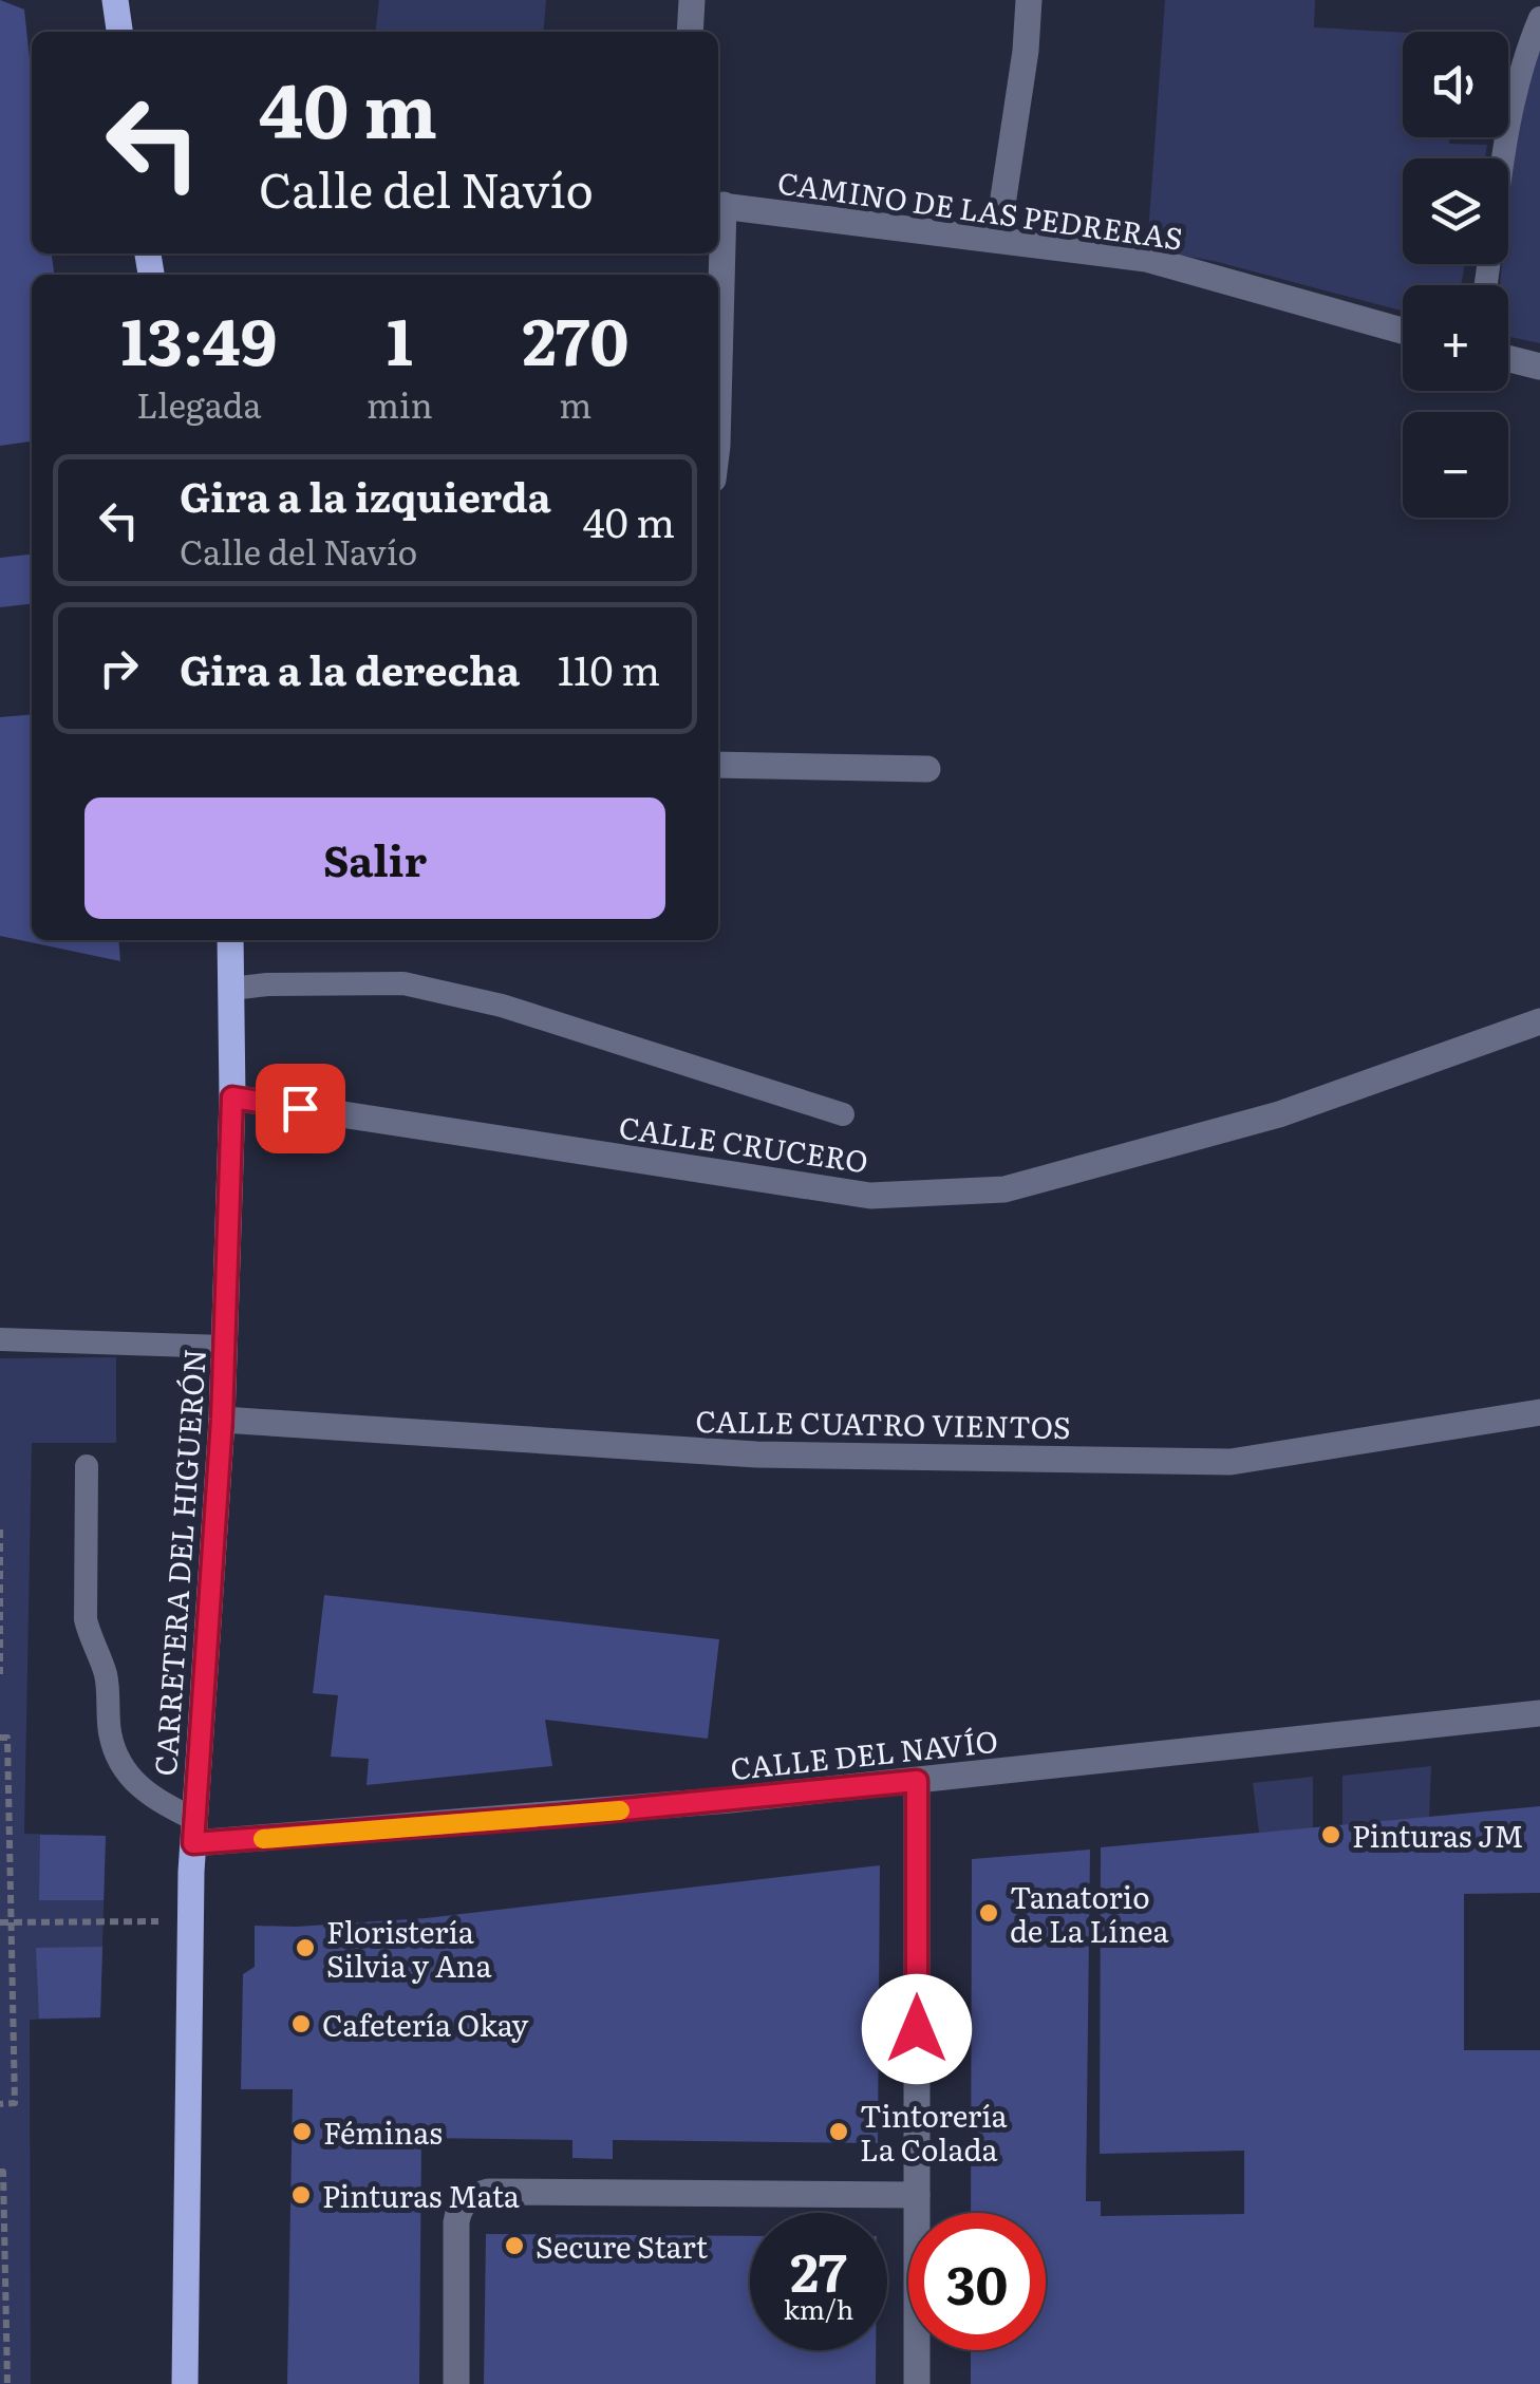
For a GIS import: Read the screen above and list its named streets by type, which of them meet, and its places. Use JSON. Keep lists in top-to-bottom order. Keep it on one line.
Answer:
{"streets":{"main road":["CARRETERA DEL HIGUERÓN"],"street":["CAMINO DE LAS PEDRERAS","CALLE CRUCERO","CALLE CUATRO VIENTOS","CALLE DEL NAVÍO"]},"crossings":[["CALLE CRUCERO","CARRETERA DEL HIGUERÓN"],["CALLE CUATRO VIENTOS","CARRETERA DEL HIGUERÓN"],["CARRETERA DEL HIGUERÓN","CALLE DEL NAVÍO"]],"places":["Pinturas JM","Tanatorio de La Línea","Floristería Silvia y Ana","Cafetería Okay","Féminas","Tintorería La Colada","Pinturas Mata","Secure Start"],"page":{"map_buttons":["+","−"],"turn":["40 m","Calle del Navío"],"eta":["13:49","Llegada","1","min","270","m"],"list":[{"name":"Gira a la izquierda","note":"Calle del Navío","value":"40 m"},{"name":"Gira a la derecha","value":"110 m"}],"buttons":"Salir","speed":"27 km/h","limit":"30"}}
